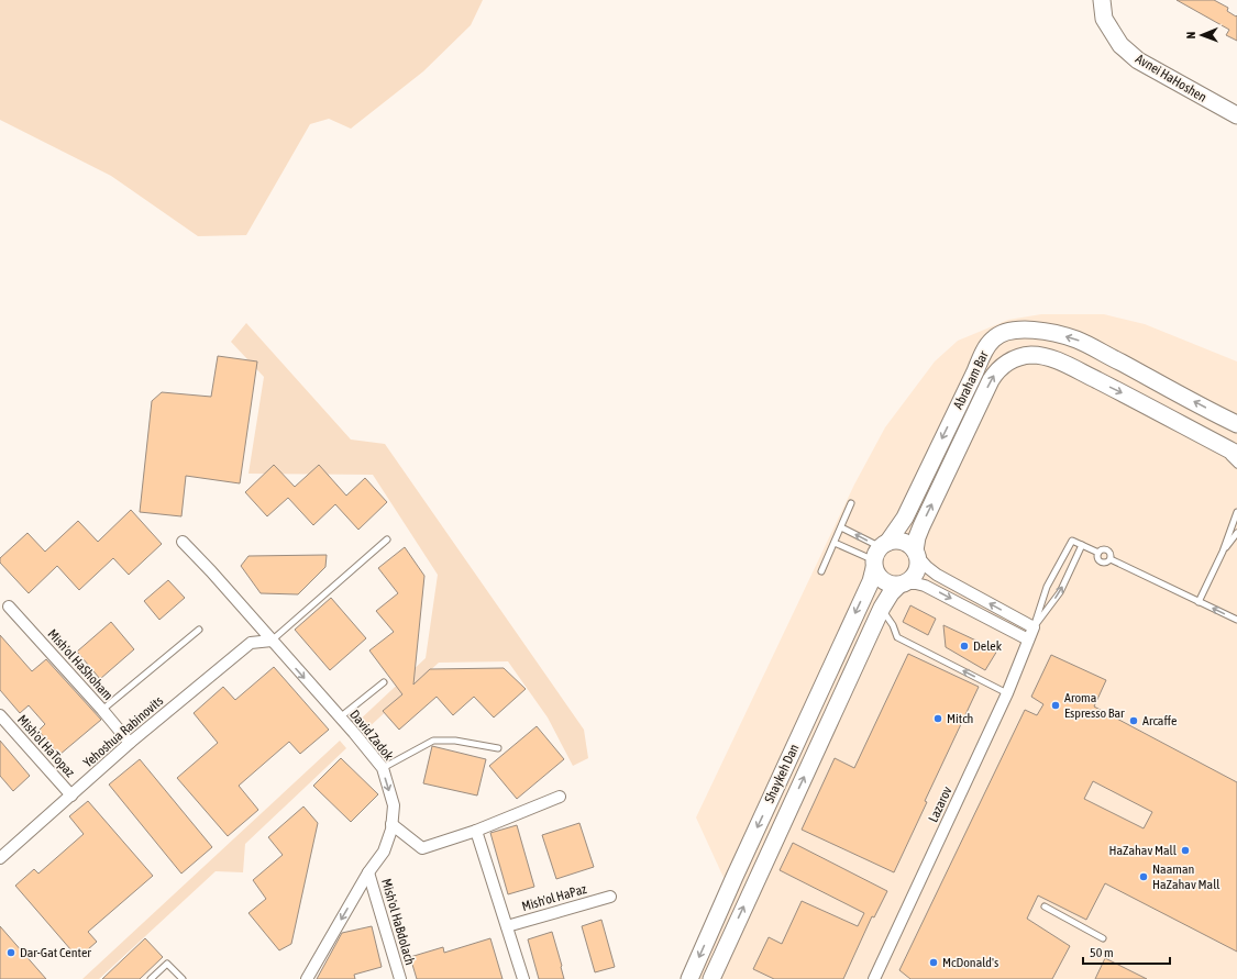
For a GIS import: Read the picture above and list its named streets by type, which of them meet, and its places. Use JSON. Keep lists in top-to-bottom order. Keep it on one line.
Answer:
{"streets":{"street":["Avnei HaHoshen","Abraham Bar","Mish'ol HaShoham","Yehoshua Rabinovits","David Zadok","Mish'ol HaTopaz","Shaykeh Dan","Lazarov","Mish'ol HaPaz","Mish'ol HaBdolach"]},"crossings":[["Abraham Bar","Shaykeh Dan"],["Mish'ol HaShoham","Yehoshua Rabinovits"],["Yehoshua Rabinovits","David Zadok"],["Yehoshua Rabinovits","Mish'ol HaTopaz"],["David Zadok","Mish'ol HaBdolach"]],"one_way":["David Zadok"],"places":["Delek","Aroma Espresso Bar","Mitch","Arcaffe","HaZahav Mall","Naaman HaZahav Mall","Dar-Gat Center","McDonald's"],"scale_bar":"50 m","north":"left"}
